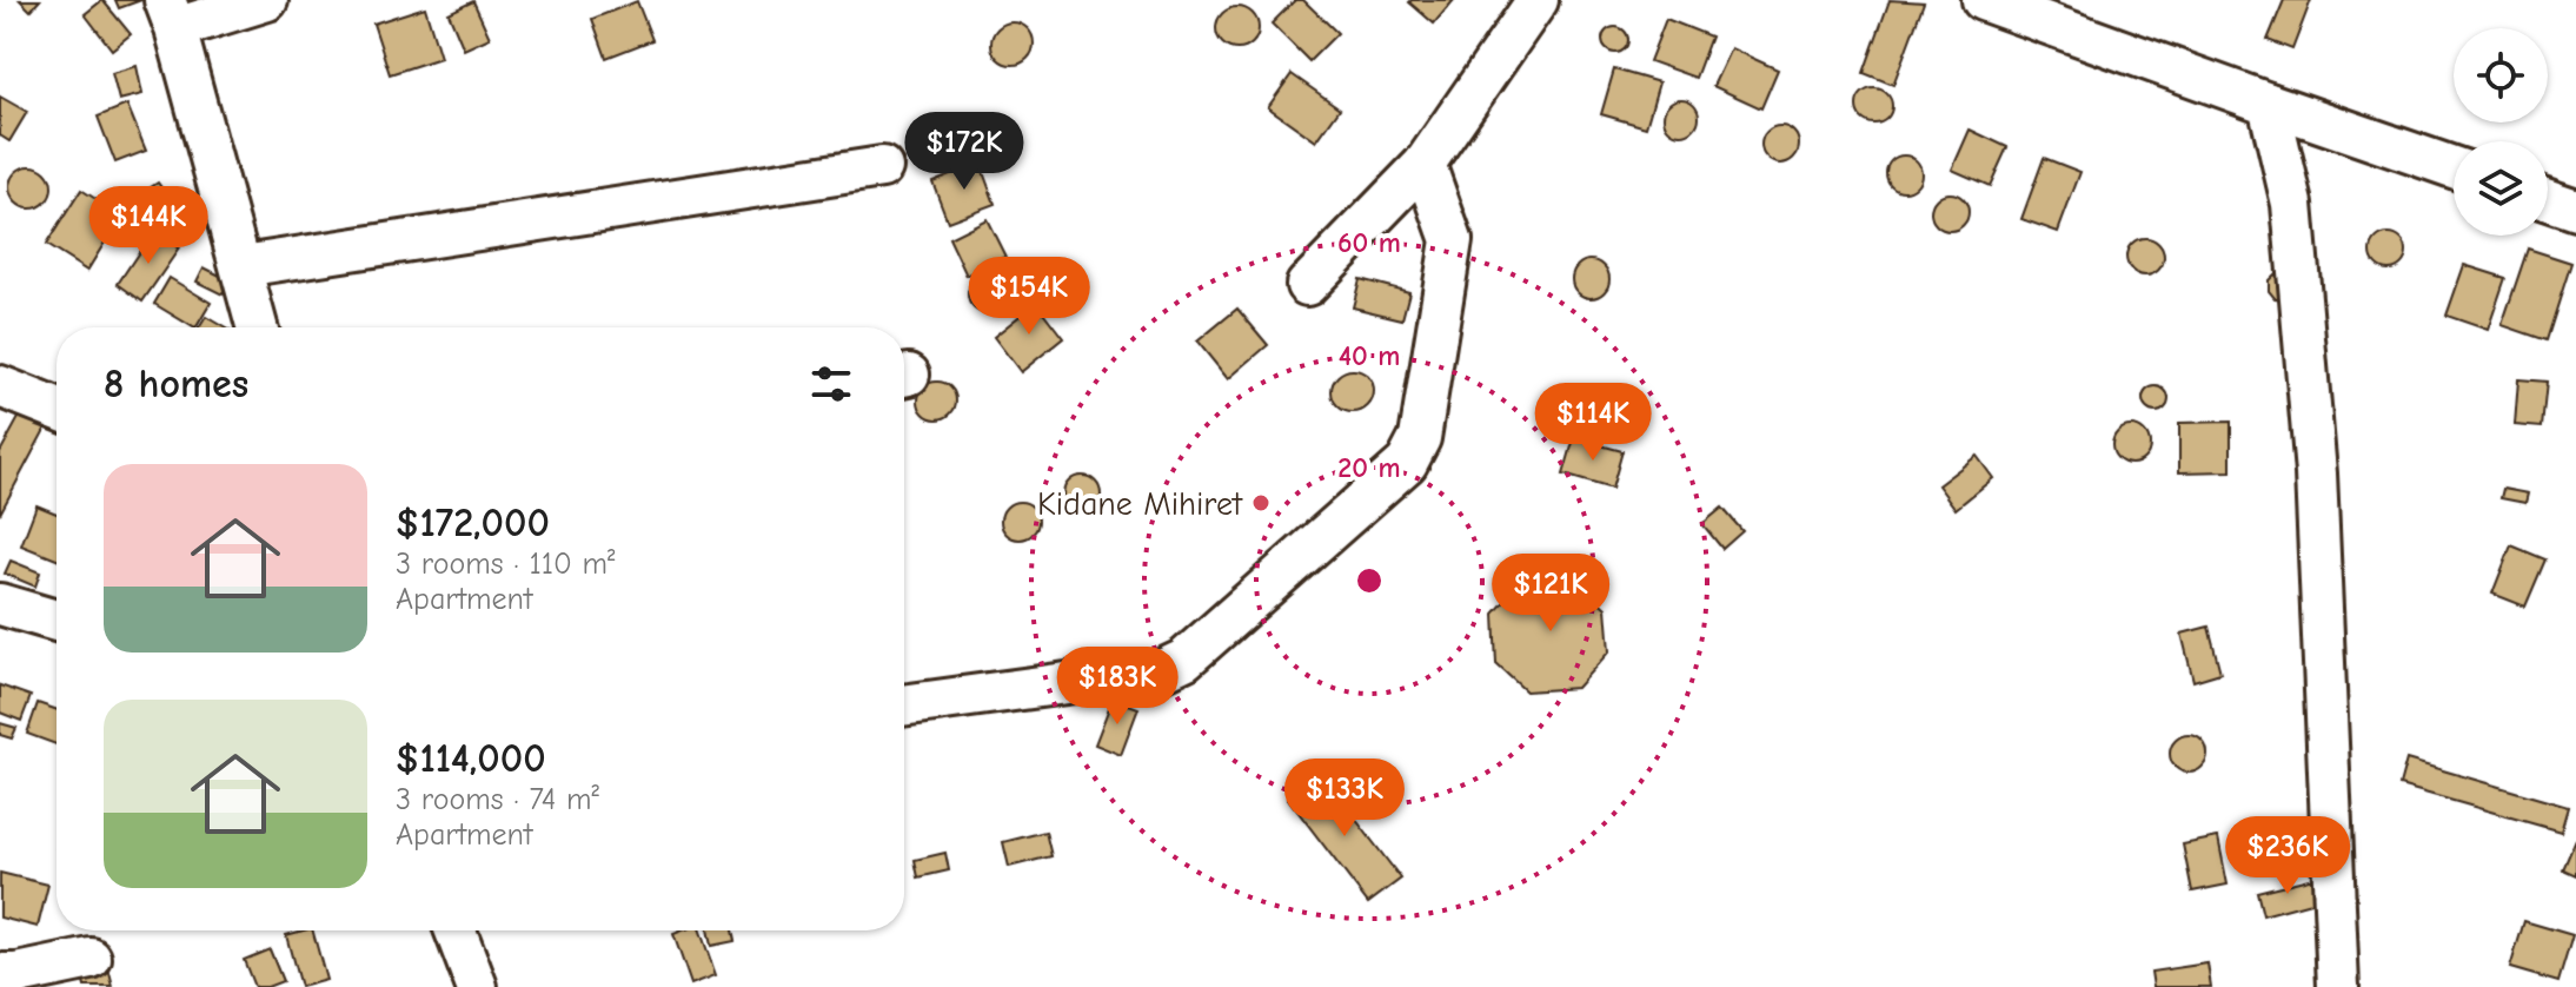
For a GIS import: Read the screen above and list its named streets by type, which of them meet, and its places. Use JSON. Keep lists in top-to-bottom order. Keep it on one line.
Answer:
{"places":["Kidane Mihiret"],"page":{"price":["$172K","$144K","$154K","$114K","$121K","$183K","$133K","$236K"],"heading":"8 homes","list":[{"name":"$172,000","note":"3 rooms · 110 m² · Apartment"},{"name":"$114,000","note":"3 rooms · 74 m² · Apartment"}]},"rings":["60 m","40 m","20 m"]}
